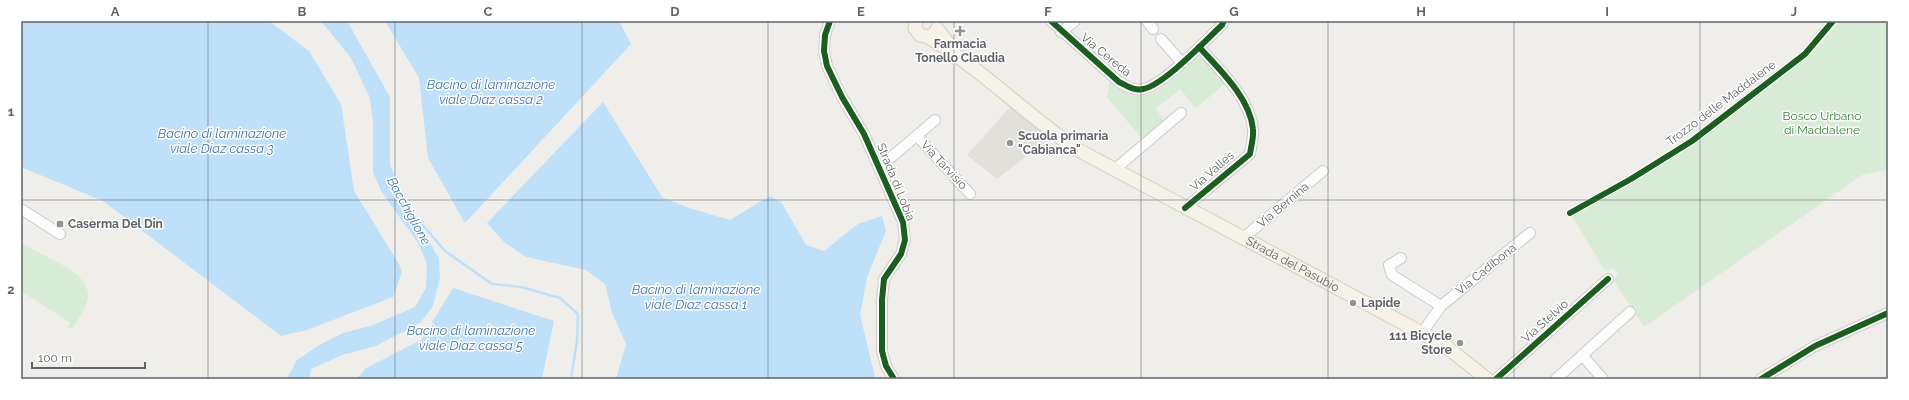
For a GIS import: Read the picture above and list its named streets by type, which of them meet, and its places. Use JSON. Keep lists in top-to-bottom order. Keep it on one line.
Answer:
{"streets":{"main road":["Strada del Pasubio"],"street":["Via Cereda","Via Tarvisio","Via Valles","Strada di Lobia","Via Bernina","Via Cadibona","Via Stelvio"],"cycle path":["Trozzo delle Maddalene"]},"crossings":[["Via Cereda","Via Valles"],["Via Tarvisio","Strada di Lobia"],["Via Valles","Strada del Pasubio"],["Via Bernina","Strada del Pasubio"],["Strada del Pasubio","Via Cadibona"]],"water":["Bacino di laminazione viale Diaz cassa 2","Bacino di laminazione viale Diaz cassa 3","Bacchiglione","Bacino di laminazione viale Diaz cassa 1","Bacino di laminazione viale Diaz cassa 5"],"parks":["Bosco Urbano di Maddalene"],"places":{"health":["Farmacia Tonello Claudia"],"other":["Scuola primaria \"Cabianca\"","Lapide","111 Bicycle Store"],"transit":["Caserma Del Din"]},"scale_bar":"100 m","grid":{"columns":["A","B","C","D","E","F","G","H","I","J"],"rows":["1","2"]}}
